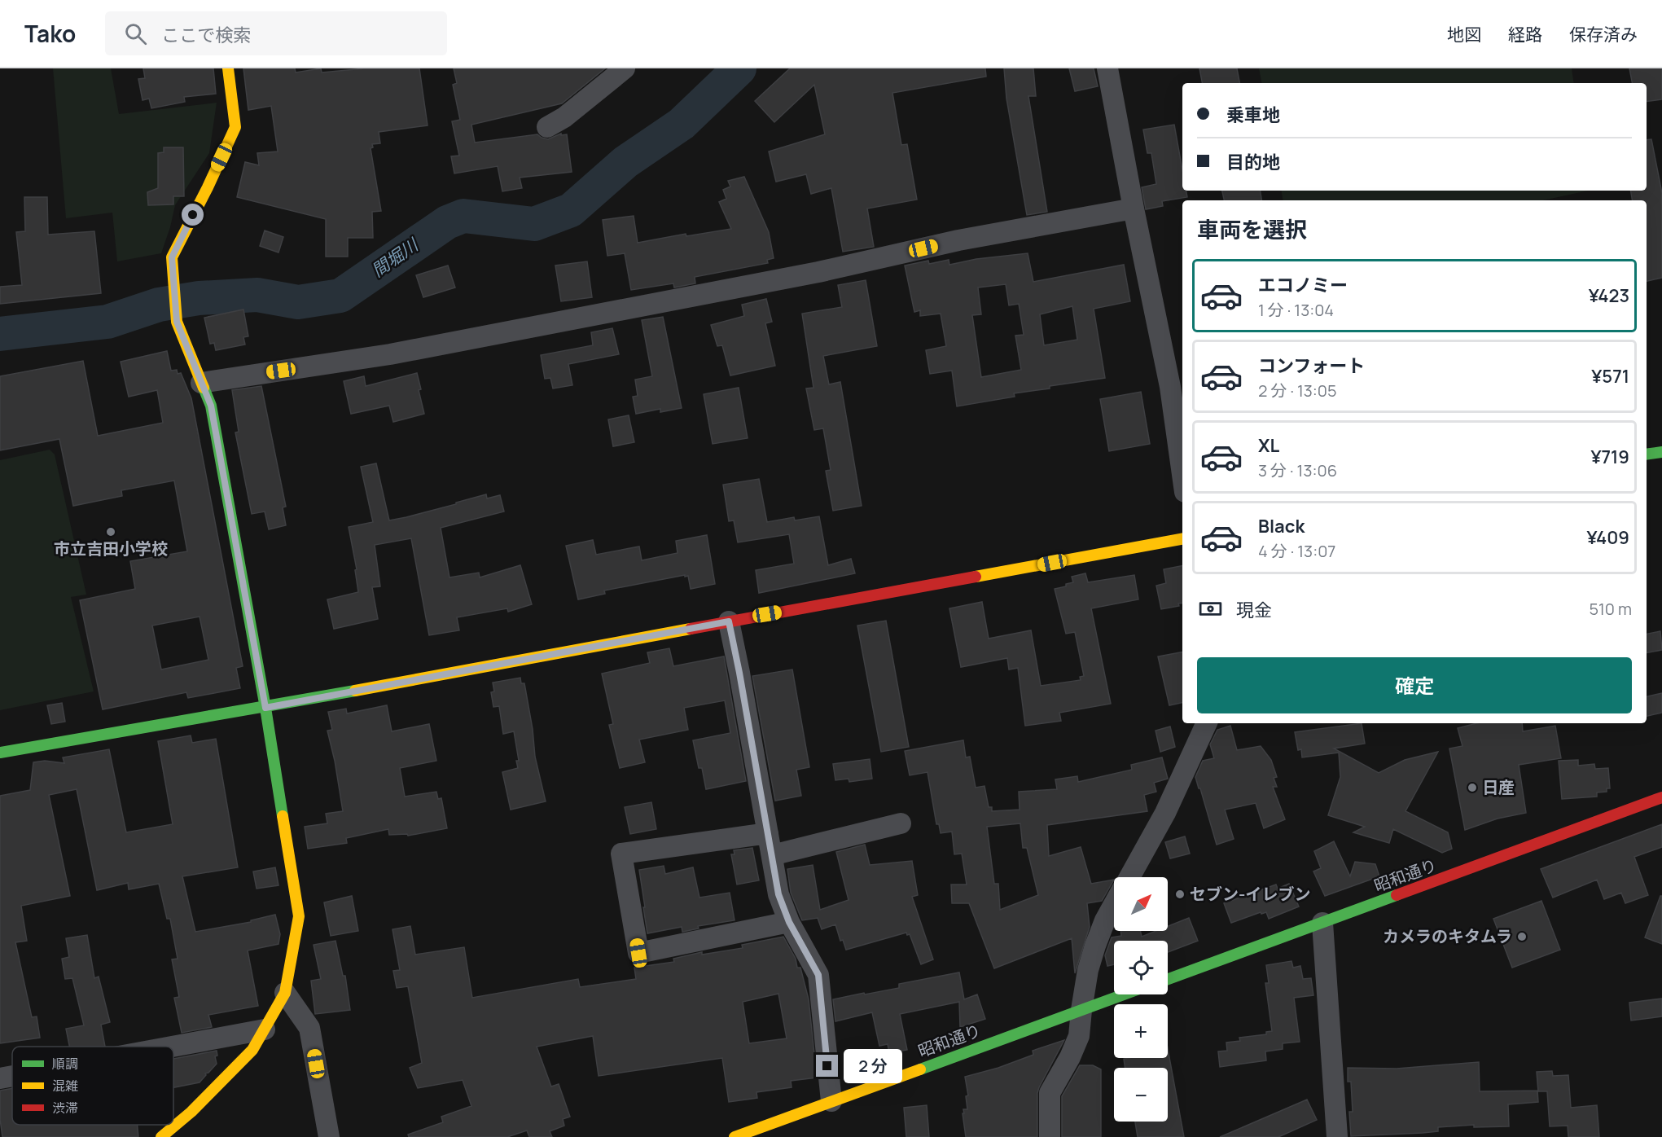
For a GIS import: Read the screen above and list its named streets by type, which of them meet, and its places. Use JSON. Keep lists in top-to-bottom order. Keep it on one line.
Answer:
{"streets":{"street":["昭和通り"]},"water":["間堀川"],"places":["市立吉田小学校","日産","セブン-イレブン","カメラのキタムラ"],"legend":["順調","混雑","渋滞"],"north":"top right","page":{"header":"Tako","search":"ここで検索","nav":["地図","経路","保存済み"],"banner":["乗車地","目的地"],"heading":"車両を選択","list":[{"name":"エコノミー","note":"1 分 · 13:04","value":"¥423"},{"name":"コンフォート","note":"2 分 · 13:05","value":"¥571"},{"name":"XL","note":"3 分 · 13:06","value":"¥719"},{"name":"Black","note":"4 分 · 13:07","value":"¥409"}],"pay":["現金","510 m"],"buttons":"確定","map_buttons":["+","−"],"bubble":"2 分"}}
